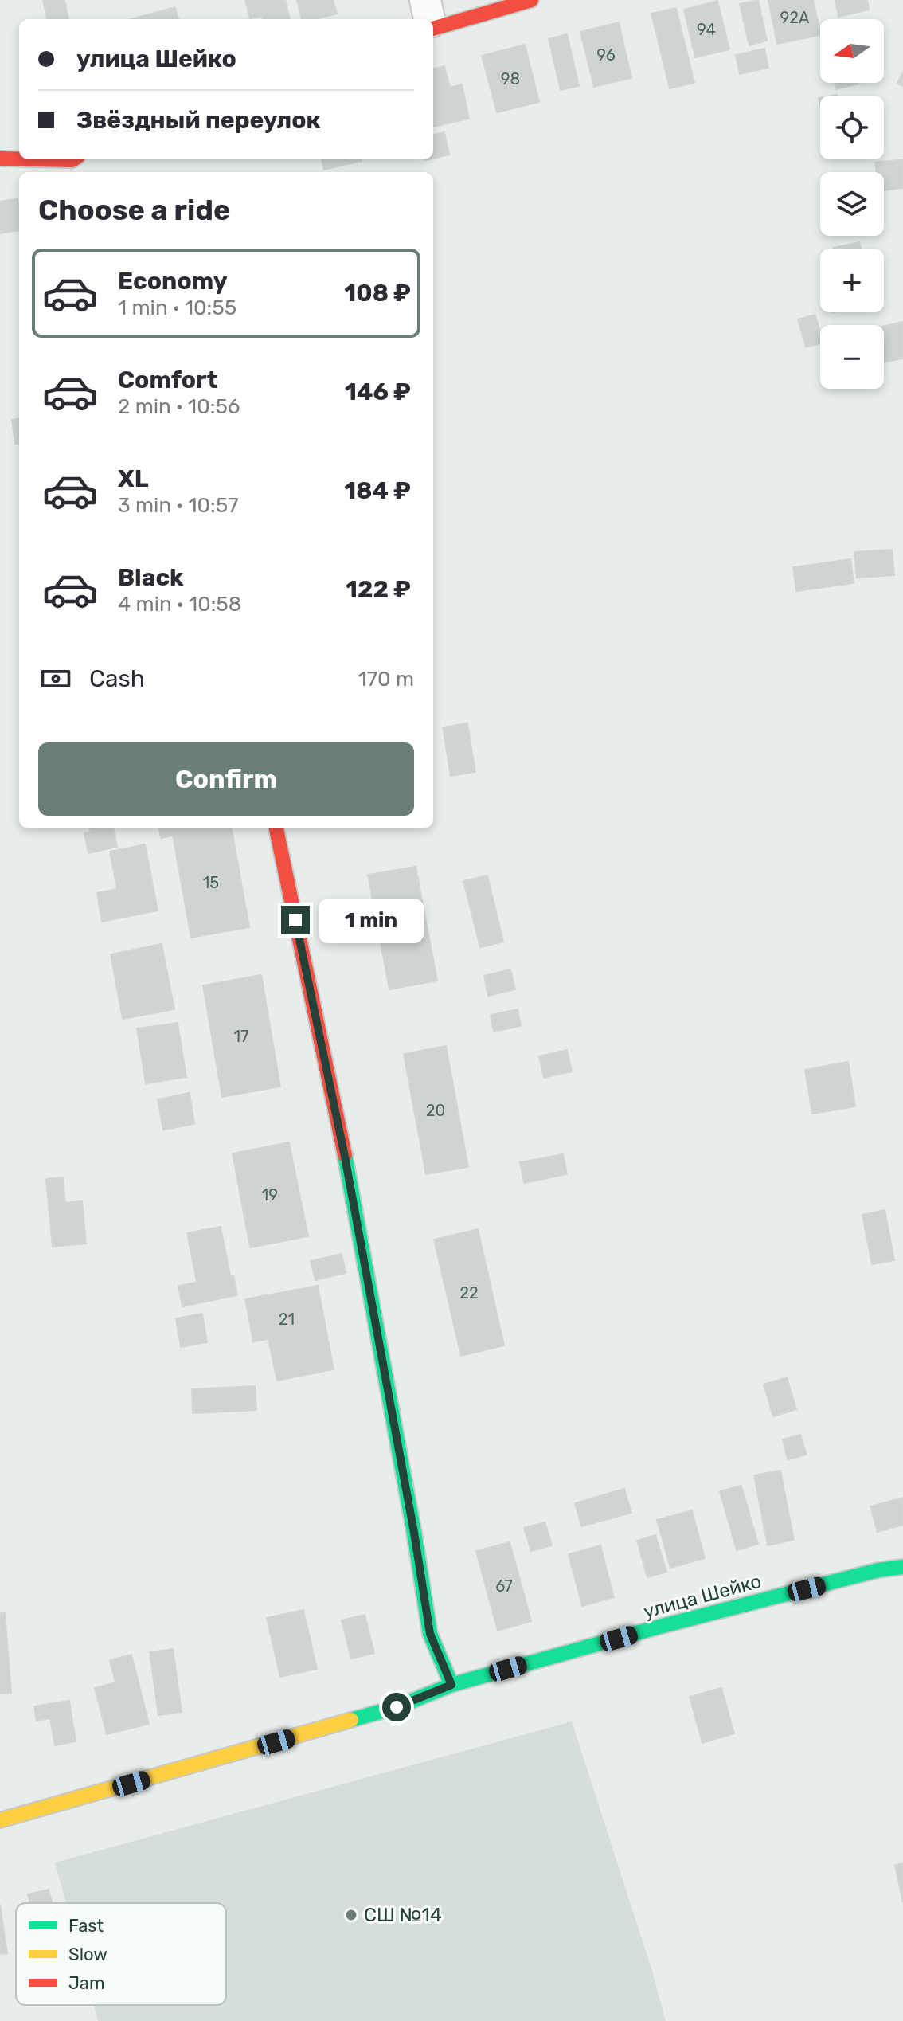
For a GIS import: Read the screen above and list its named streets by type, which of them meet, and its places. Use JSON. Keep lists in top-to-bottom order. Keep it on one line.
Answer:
{"streets":{"street":["улица Шейко"]},"places":["СШ №14"],"house_numbers":["92А","94","96","98","15","17","20","19","22","21","67"],"legend":["Fast","Slow","Jam"],"north":"left","page":{"map_buttons":["+","−"],"banner":["улица Шейко","Звёздный переулок"],"heading":"Choose a ride","list":[{"name":"Economy","note":"1 min · 10:55","value":"108 ₽"},{"name":"Comfort","note":"2 min · 10:56","value":"146 ₽"},{"name":"XL","note":"3 min · 10:57","value":"184 ₽"},{"name":"Black","note":"4 min · 10:58","value":"122 ₽"}],"pay":["Cash","170 m"],"buttons":"Confirm","bubble":"1 min"}}
